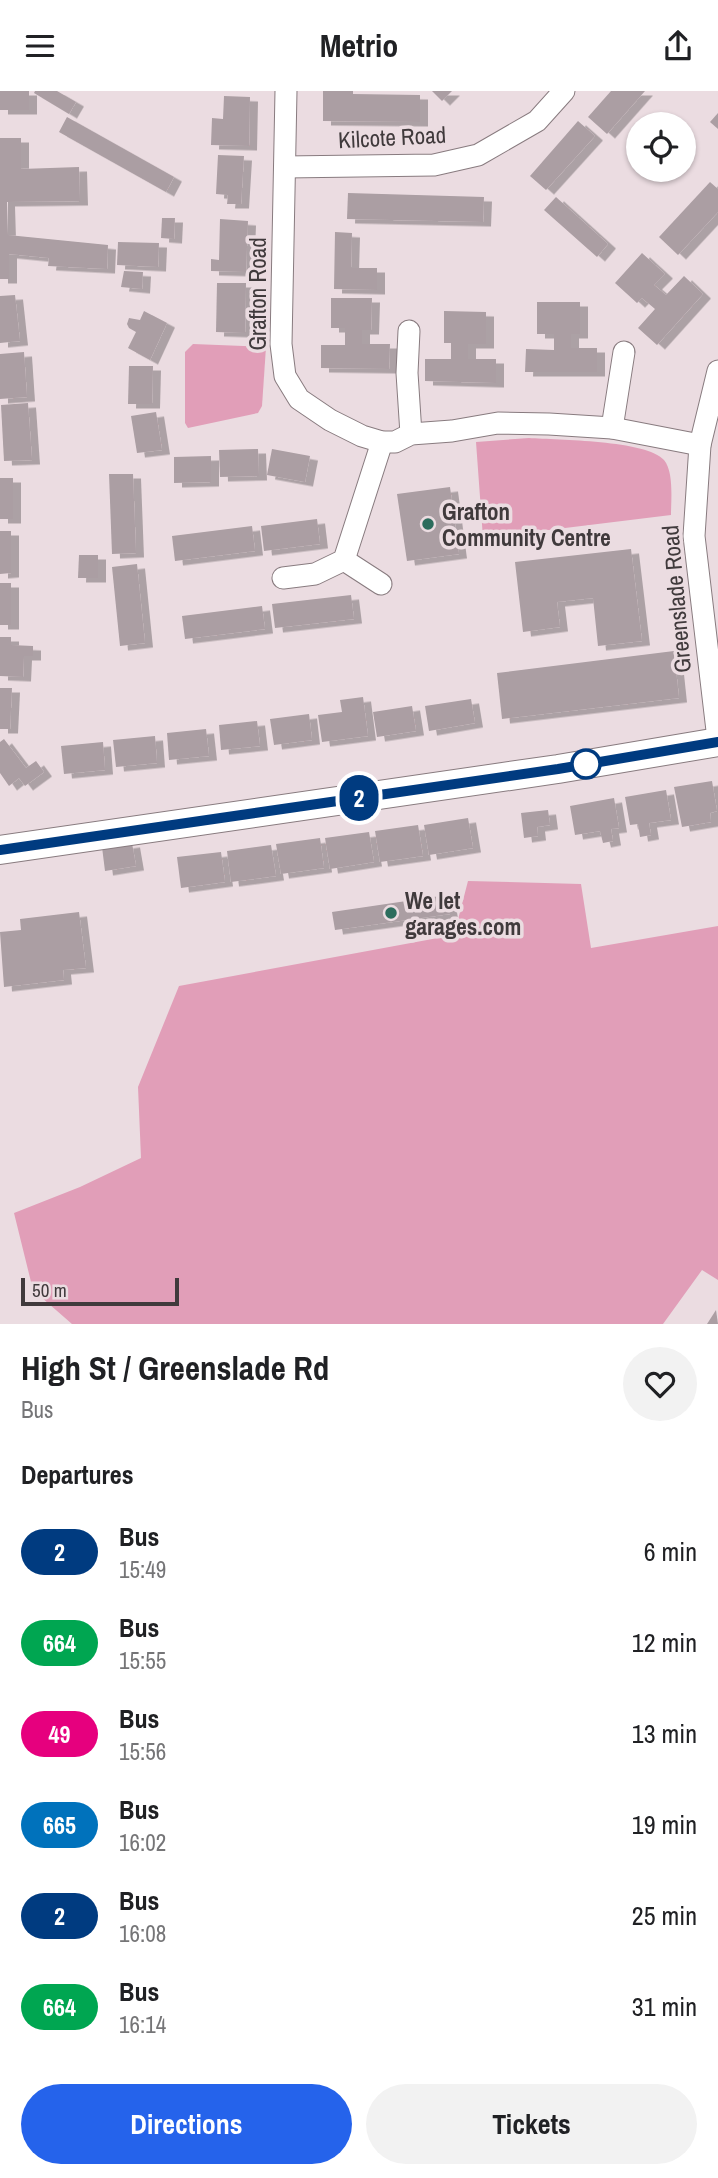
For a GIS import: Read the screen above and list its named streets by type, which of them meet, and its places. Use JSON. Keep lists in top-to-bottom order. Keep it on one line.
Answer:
{"streets":{"street":["Kilcote Road","Grafton Road","Greenslade Road"]},"crossings":[["Kilcote Road","Grafton Road"]],"places":["Grafton Community Centre","We let garages.com"],"lines":["bus line 2"],"scale_bar":"50 m","page":{"header":"Metrio","on_map":"2","scale":"50 m","heading":[["High St / Greenslade Rd","Bus"],"Departures"],"list":[{"mark":"2","name":"Bus","note":"15:49","value":"6 min"},{"mark":"664","name":"Bus","note":"15:55","value":"12 min"},{"mark":"49","name":"Bus","note":"15:56","value":"13 min"},{"mark":"665","name":"Bus","note":"16:02","value":"19 min"},{"mark":"2","name":"Bus","note":"16:08","value":"25 min"},{"mark":"664","name":"Bus","note":"16:14","value":"31 min"}],"buttons":["Directions","Tickets"]}}
